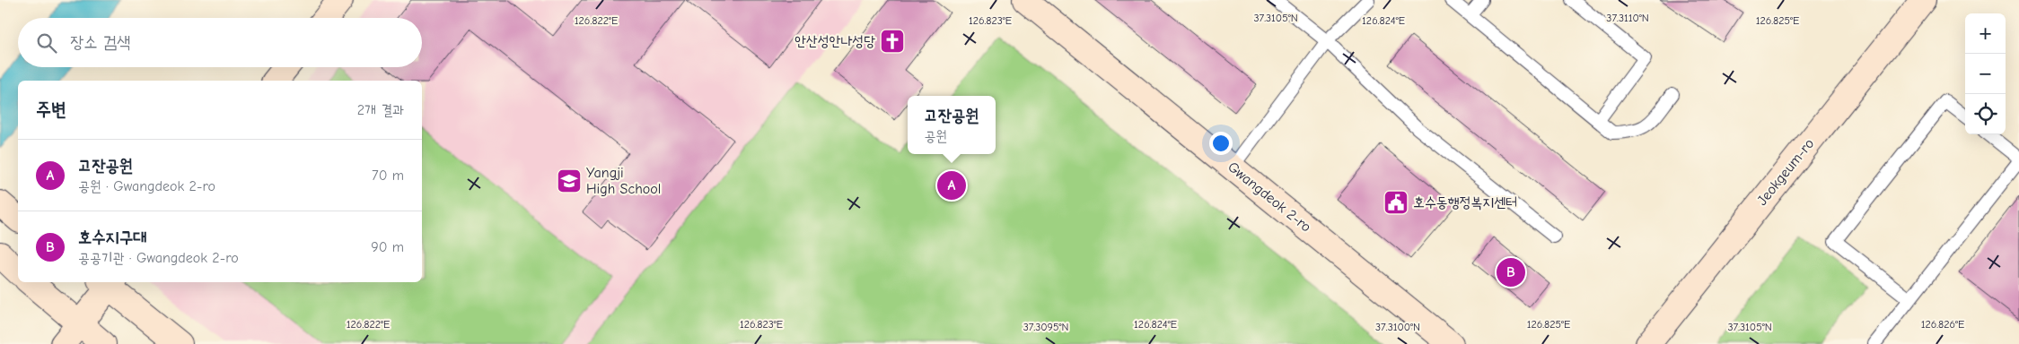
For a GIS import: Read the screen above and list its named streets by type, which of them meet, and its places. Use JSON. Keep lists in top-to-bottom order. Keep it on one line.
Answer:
{"streets":{"street":["Jeokgeum-ro","Gwangdeok 2-ro"]},"places":{"church":["안산성안나성당"],"school or university":["Yangji High School"],"public building":["호수동행정복지센터"]},"page":{"map_buttons":["+","−"],"search":"장소 검색","heading":["주변","2개 결과"],"popup":["고잔공원","공원"],"list":[{"mark":"A","name":"고잔공원","note":"공원 · Gwangdeok 2-ro","value":"70 m"},{"mark":"B","name":"호수지구대","note":"공공기관 · Gwangdeok 2-ro","value":"90 m"}],"pins":["A","B"]},"coordinates":["37.3110°N","37.3105°N","126.822°E","126.823°E","126.824°E","126.825°E","126.826°E","37.3095°N","37.3100°N"]}
